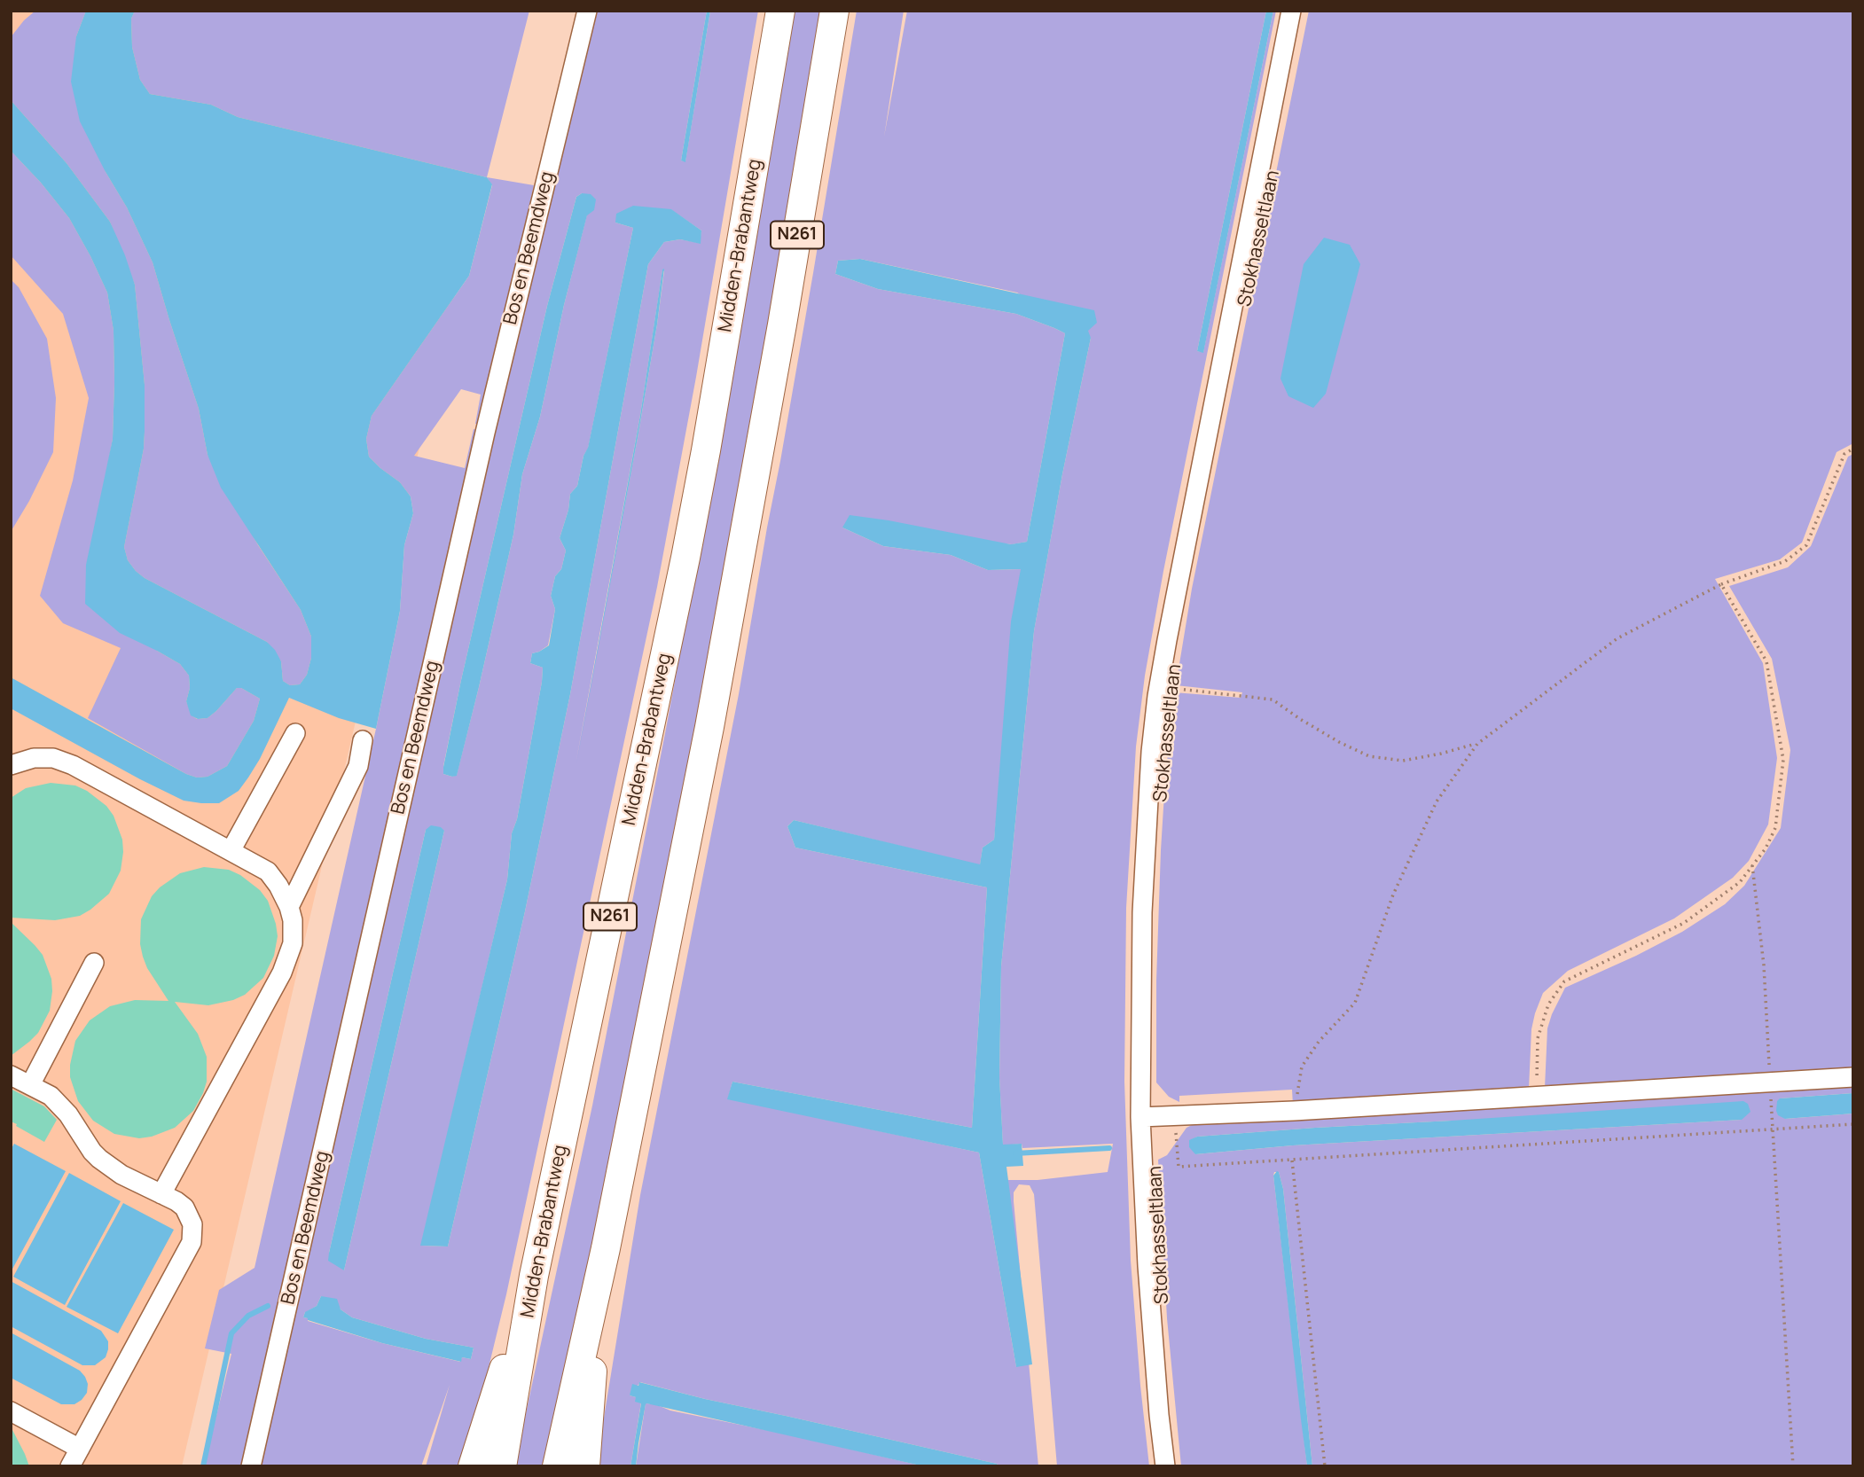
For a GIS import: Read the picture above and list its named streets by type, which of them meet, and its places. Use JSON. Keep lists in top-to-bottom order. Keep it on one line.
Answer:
{"streets":{"highway":["N261","Midden-Brabantweg"],"street":["Stokhasseltlaan","Bos en Beemdweg"]},"crossings":[["N261","Midden-Brabantweg"]]}
